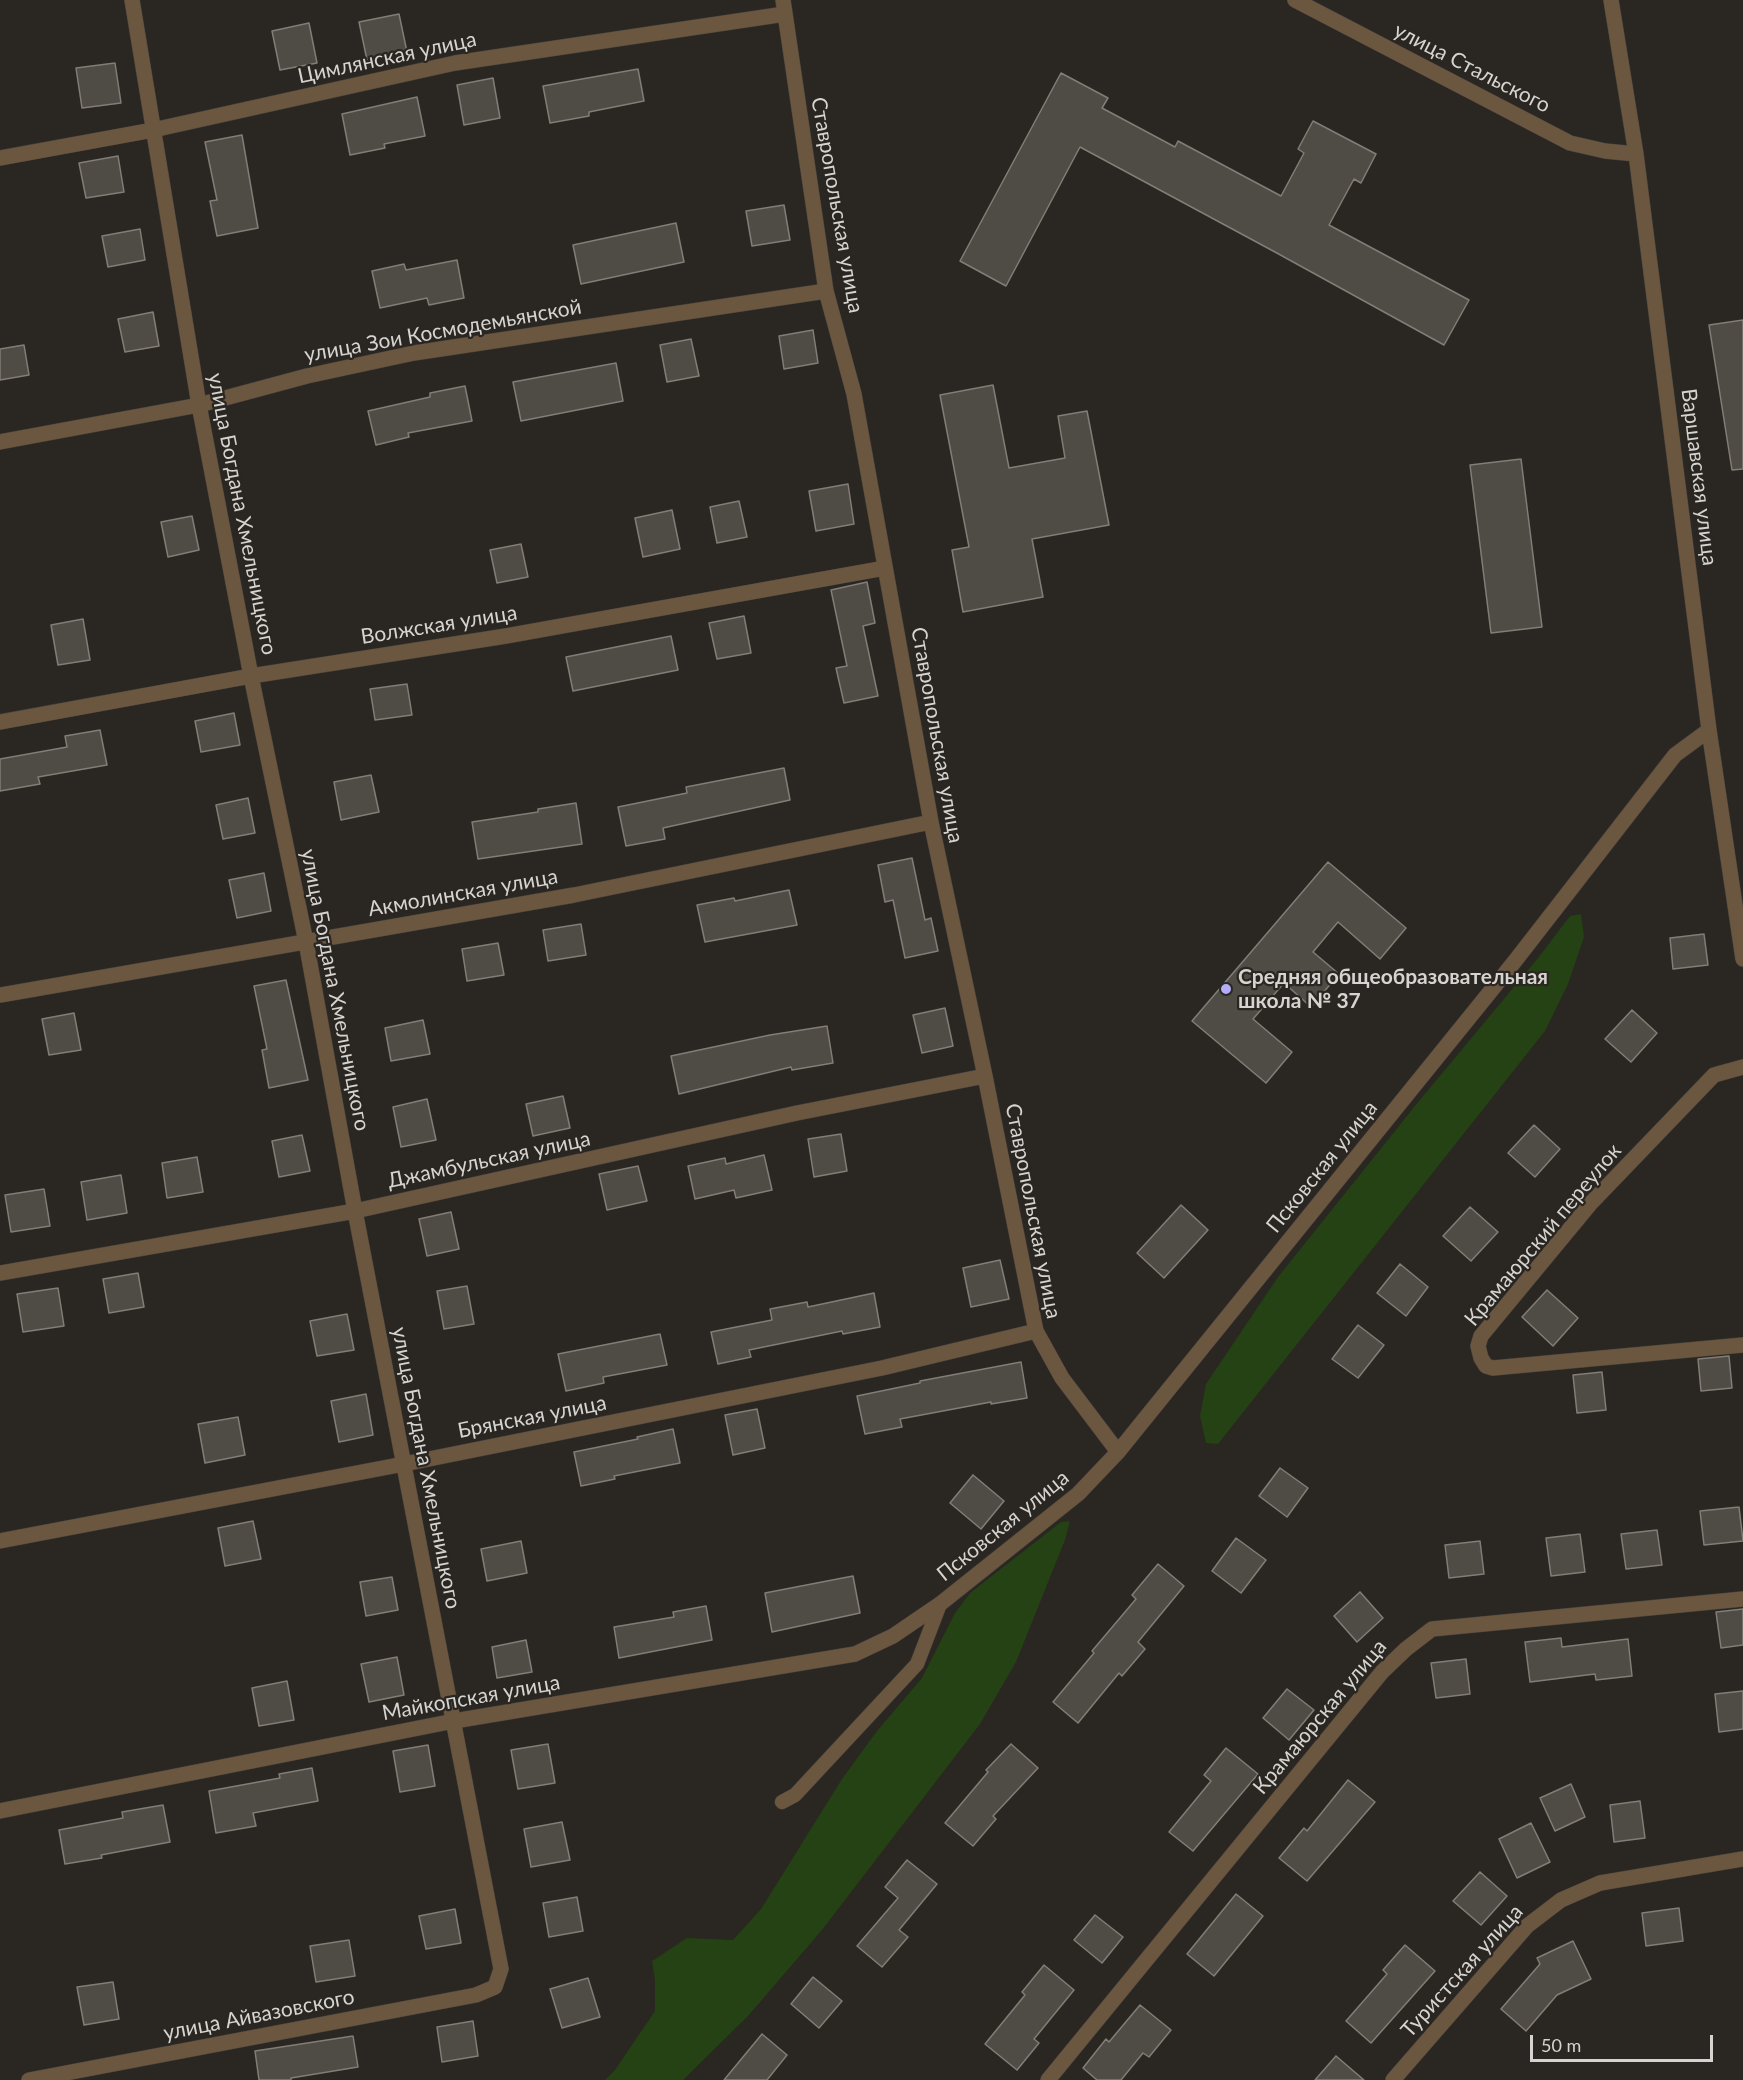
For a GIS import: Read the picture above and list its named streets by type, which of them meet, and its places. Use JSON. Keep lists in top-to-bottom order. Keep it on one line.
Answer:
{"streets":{"street":["Цимлянская улица","улица Стальского","Ставропольская улица","улица Зои Космодемьянской","Варшавская улица","улица Богдана Хмельницкого","Волжская улица","Акмолинская улица","Джамбульская улица","Псковская улица","Крамаюрский переулок","Брянская улица","Майкопская улица","Крамаюрская улица","Туристская улица","улица Айвазовского"]},"crossings":[["Цимлянская улица","Ставропольская улица"],["Цимлянская улица","улица Богдана Хмельницкого"],["улица Стальского","Варшавская улица"],["Ставропольская улица","улица Зои Космодемьянской"],["Ставропольская улица","Волжская улица"],["Ставропольская улица","Акмолинская улица"],["Ставропольская улица","Джамбульская улица"],["Ставропольская улица","Псковская улица"],["Ставропольская улица","Брянская улица"],["улица Зои Космодемьянской","улица Богдана Хмельницкого"],["Варшавская улица","Псковская улица"],["улица Богдана Хмельницкого","Волжская улица"],["улица Богдана Хмельницкого","Акмолинская улица"],["улица Богдана Хмельницкого","Джамбульская улица"],["улица Богдана Хмельницкого","Брянская улица"],["улица Богдана Хмельницкого","Майкопская улица"],["улица Богдана Хмельницкого","улица Айвазовского"],["Псковская улица","Майкопская улица"]],"places":["Средняя общеобразовательная школа № 37"],"scale_bar":"50 m"}
